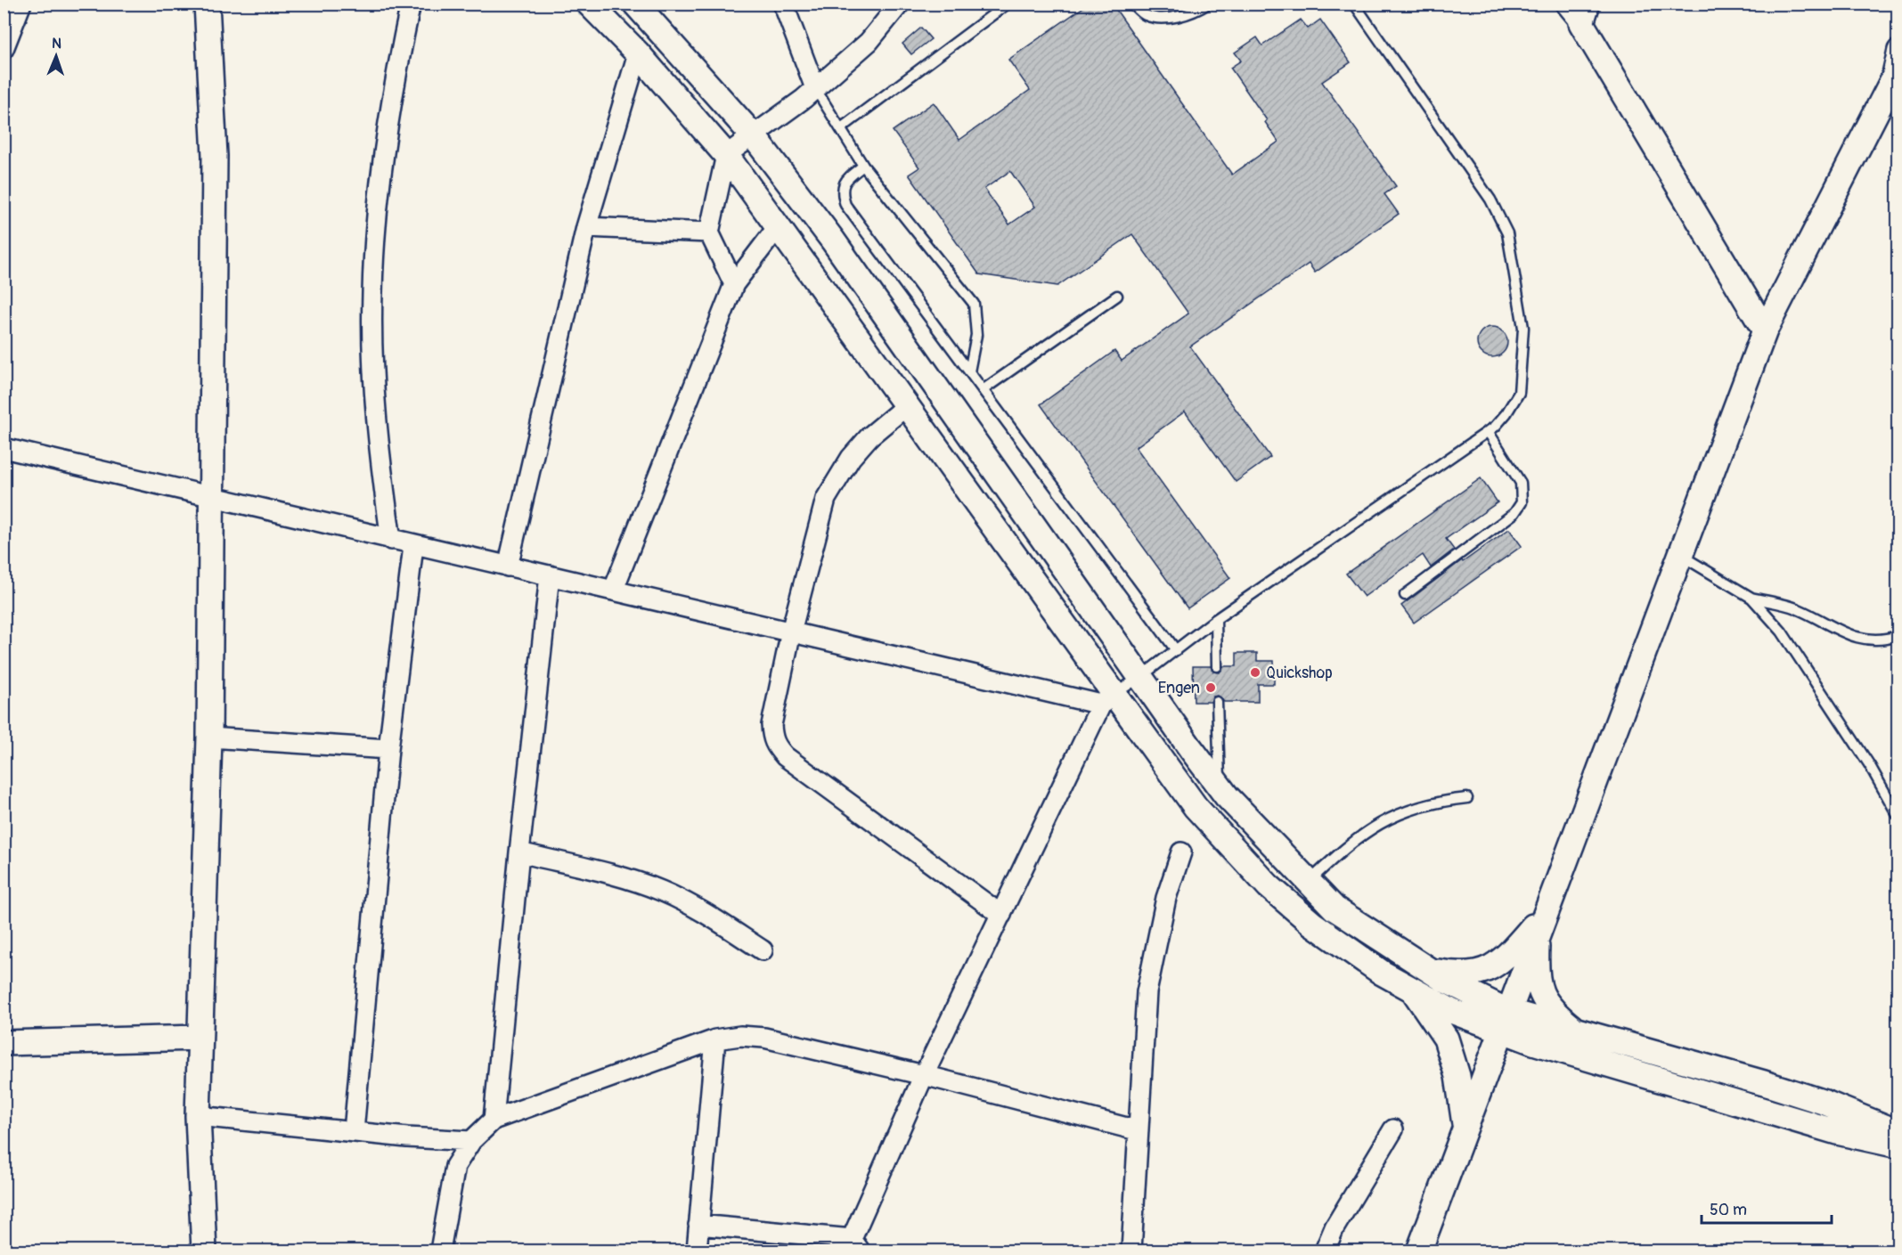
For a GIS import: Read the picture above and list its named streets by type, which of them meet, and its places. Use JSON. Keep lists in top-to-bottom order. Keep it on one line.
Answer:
{"places":["Quickshop","Engen"],"scale_bar":"50 m","north":"top"}
